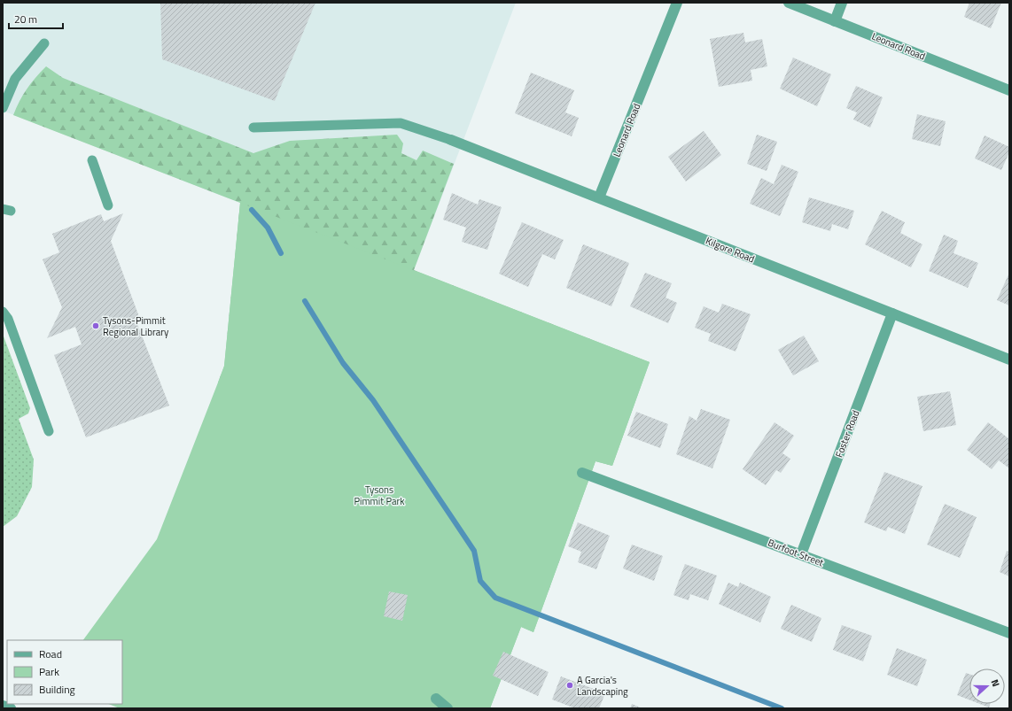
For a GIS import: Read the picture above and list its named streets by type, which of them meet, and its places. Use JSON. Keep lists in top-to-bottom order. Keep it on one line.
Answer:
{"streets":{"street":["Leonard Road","Kilgore Road","Foster Road","Burfoot Street"]},"crossings":[["Leonard Road","Kilgore Road"],["Kilgore Road","Foster Road"],["Foster Road","Burfoot Street"]],"parks":["Tysons Pimmit Park"],"places":["Tysons-Pimmit Regional Library","A Garcia's Landscaping"],"legend":["Road","Park","Building"],"scale_bar":"20 m","north":"right"}
